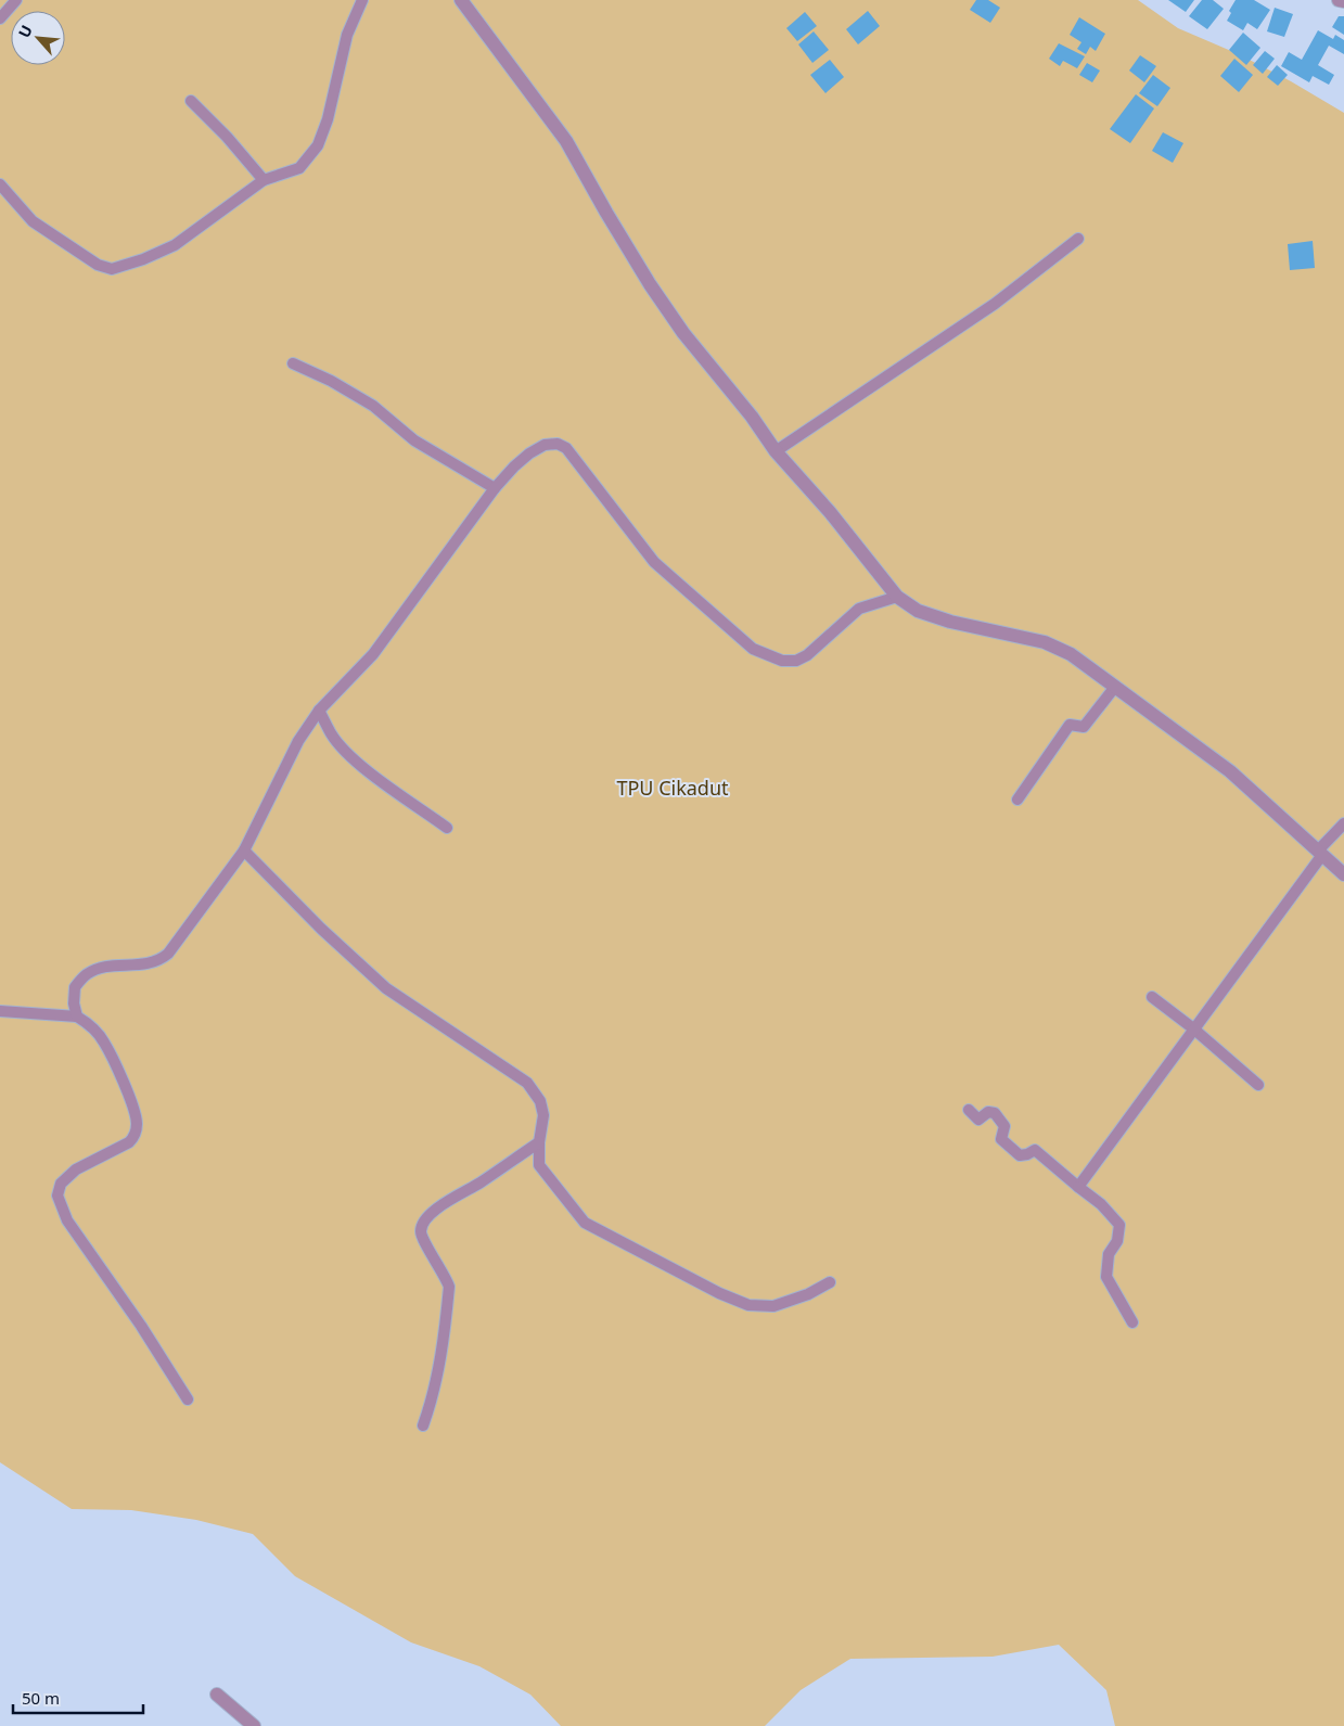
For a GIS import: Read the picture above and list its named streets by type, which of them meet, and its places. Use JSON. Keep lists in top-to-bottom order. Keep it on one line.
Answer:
{"parks":["TPU Cikadut"],"scale_bar":"50 m","north":"top left"}
